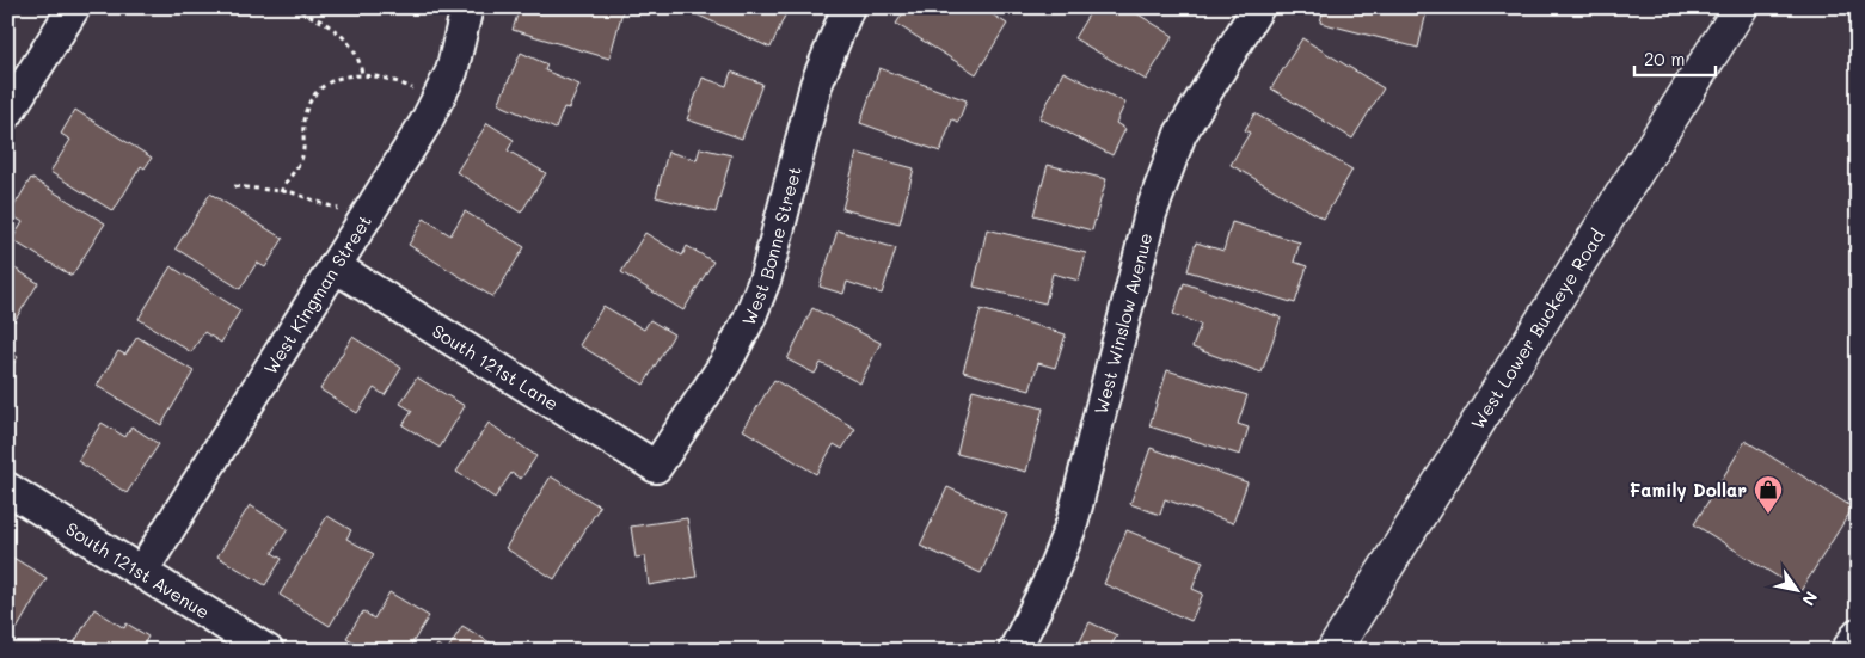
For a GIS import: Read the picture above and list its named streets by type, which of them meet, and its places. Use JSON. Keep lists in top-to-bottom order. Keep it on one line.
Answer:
{"streets":{"main road":["West Lower Buckeye Road"],"street":["West Bonne Street","West Kingman Street","West Winslow Avenue","South 121st Lane","South 121st Avenue"]},"crossings":[["West Bonne Street","South 121st Lane"],["West Kingman Street","South 121st Lane"],["West Kingman Street","South 121st Avenue"]],"places":{"shop":["Family Dollar"]},"scale_bar":"20 m","north":"bottom right"}
